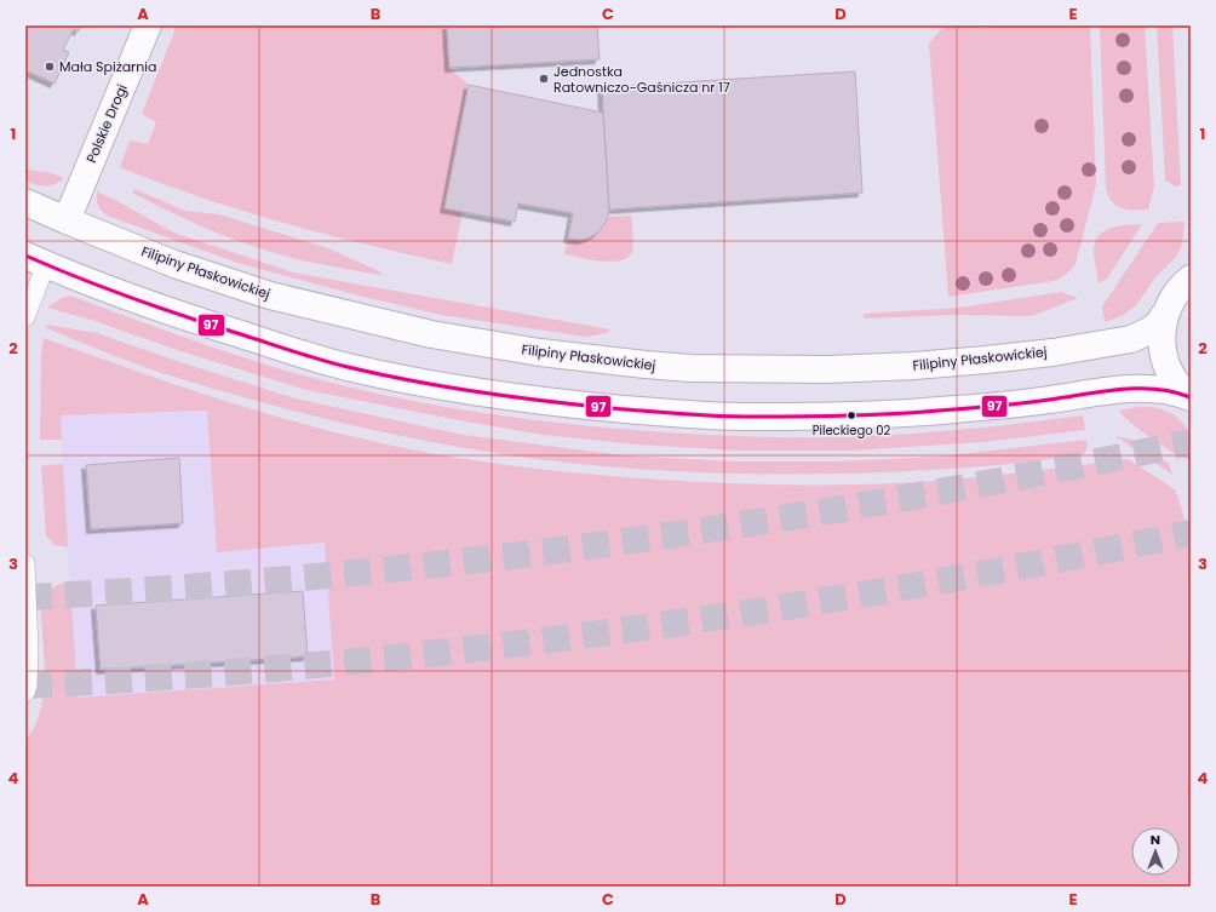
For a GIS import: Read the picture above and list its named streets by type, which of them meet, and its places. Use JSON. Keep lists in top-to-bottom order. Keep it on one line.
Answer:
{"streets":{"main road":["Polskie Drogi","Filipiny Płaskowickiej"]},"crossings":[["Polskie Drogi","Filipiny Płaskowickiej"]],"places":["Mała Spiżarnia","Jednostka Ratowniczo-Gaśnicza nr 17","Pileckiego 02"],"lines":["transit line 97"],"north":"top","grid":{"columns":["A","B","C","D","E"],"rows":["1","2","3","4"]}}
